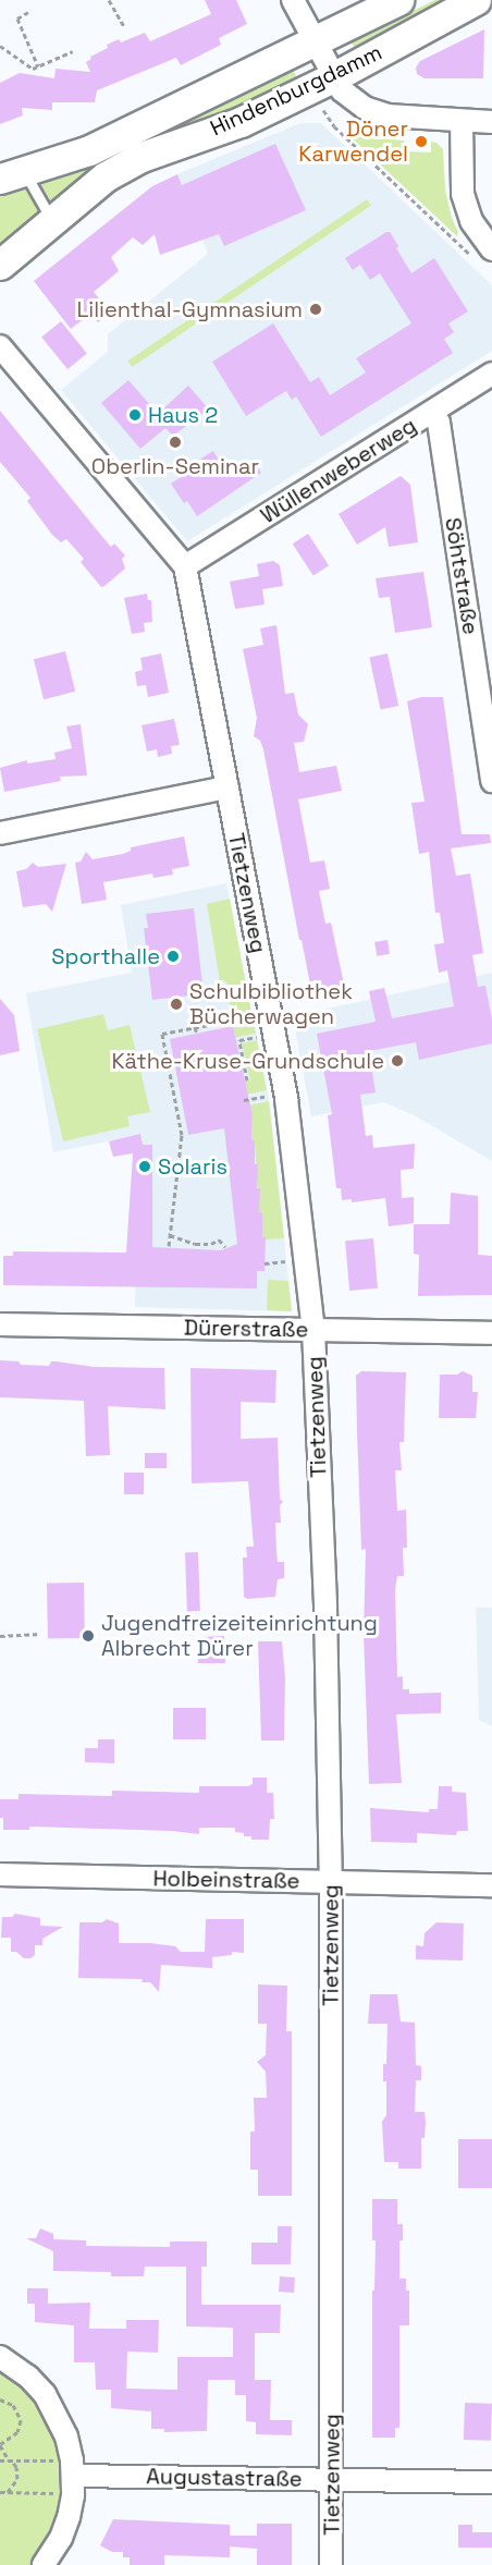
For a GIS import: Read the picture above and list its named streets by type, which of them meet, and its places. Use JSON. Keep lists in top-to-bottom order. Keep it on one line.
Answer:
{"streets":{"main road":["Hindenburgdamm"],"street":["Wüllenweberweg","Söhtstraße","Tietzenweg","Dürerstraße","Holbeinstraße","Augustastraße"]},"crossings":[["Wüllenweberweg","Söhtstraße"],["Wüllenweberweg","Tietzenweg"],["Tietzenweg","Dürerstraße"],["Tietzenweg","Holbeinstraße"],["Tietzenweg","Augustastraße"]],"places":["Döner Karwendel","Lilienthal-Gymnasium","Haus 2","Oberlin-Seminar","Sporthalle","Schulbibliothek Bücherwagen","Käthe-Kruse-Grundschule","Solaris","Jugendfreizeiteinrichtung Albrecht Dürer"]}
